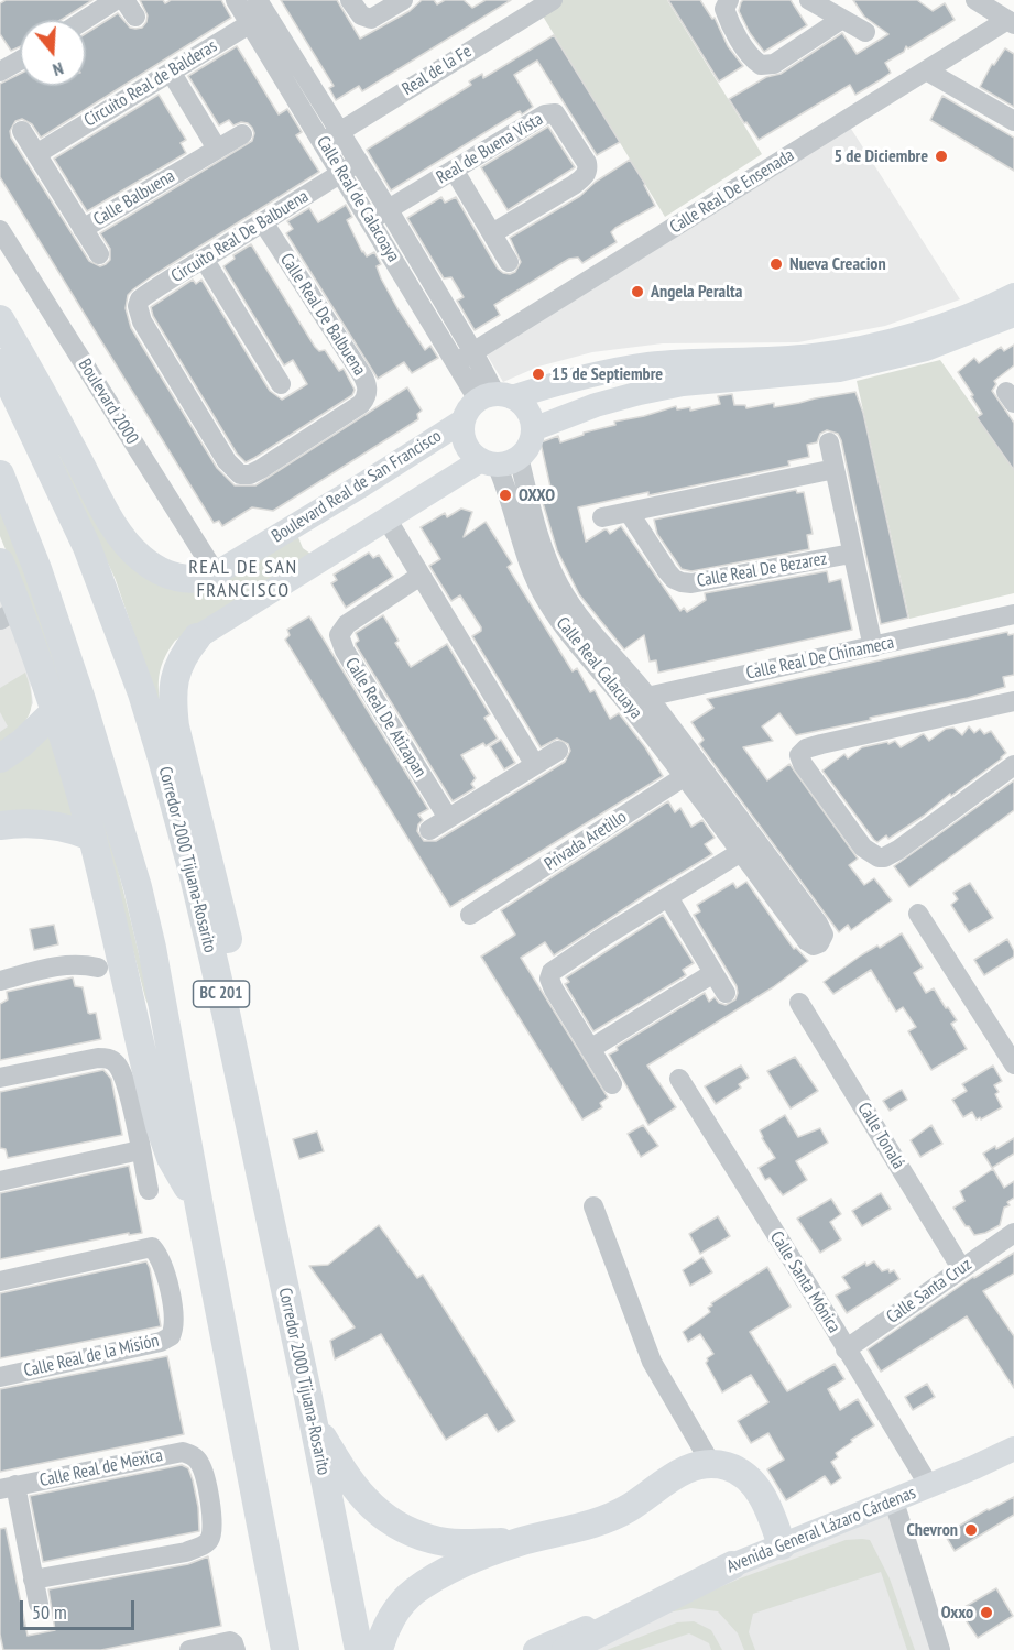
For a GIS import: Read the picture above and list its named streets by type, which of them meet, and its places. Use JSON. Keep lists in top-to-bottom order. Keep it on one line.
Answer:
{"streets":{"highway":["Corredor 2000 Tijuana-Rosarito","BC 201"],"main road":["Boulevard Real de San Francisco","Avenida General Lázaro Cárdenas"],"street":["Real de la Fe","Circuito Real de Balderas","Real de Buena Vista","Calle Real De Ensenada","Calle Balbuena","Calle Real de Calacoaya","Circuito Real De Balbuena","Calle Real De Balbuena","Boulevard 2000","Calle Real De Bezarez","Calle Real De Chinameca","Calle Real Calacuaya","Calle Real De Atizapan","Privada Aretillo","Calle Tonalá","Calle Santa Mónica","Calle Santa Cruz","Calle Real de la Misión","Calle Real de Mexica"]},"crossings":[["Real de la Fe","Calle Real de Calacoaya"],["Circuito Real de Balderas","Calle Balbuena"],["Circuito Real de Balderas","Calle Real de Calacoaya"],["Real de Buena Vista","Calle Real de Calacoaya"],["Calle Real De Ensenada","Calle Real de Calacoaya"],["Calle Real de Calacoaya","Circuito Real De Balbuena"],["Calle Real de Calacoaya","Boulevard Real de San Francisco"],["Calle Real de Calacoaya","Calle Real Calacuaya"],["Circuito Real De Balbuena","Calle Real De Balbuena"],["Boulevard 2000","Boulevard Real de San Francisco"],["Boulevard Real de San Francisco","Calle Real Calacuaya"],["Calle Real De Bezarez","Calle Real De Chinameca"],["Calle Real De Chinameca","Calle Real Calacuaya"],["Calle Real Calacuaya","Privada Aretillo"],["Calle Tonalá","Calle Santa Cruz"],["Calle Santa Mónica","Calle Santa Cruz"],["Calle Santa Mónica","Avenida General Lázaro Cárdenas"]],"districts":["REAL DE SAN FRANCISCO"],"places":["5 de Diciembre","Nueva Creacion","Angela Peralta","15 de Septiembre","OXXO","Chevron","Oxxo"],"scale_bar":"50 m","north":"bottom"}
